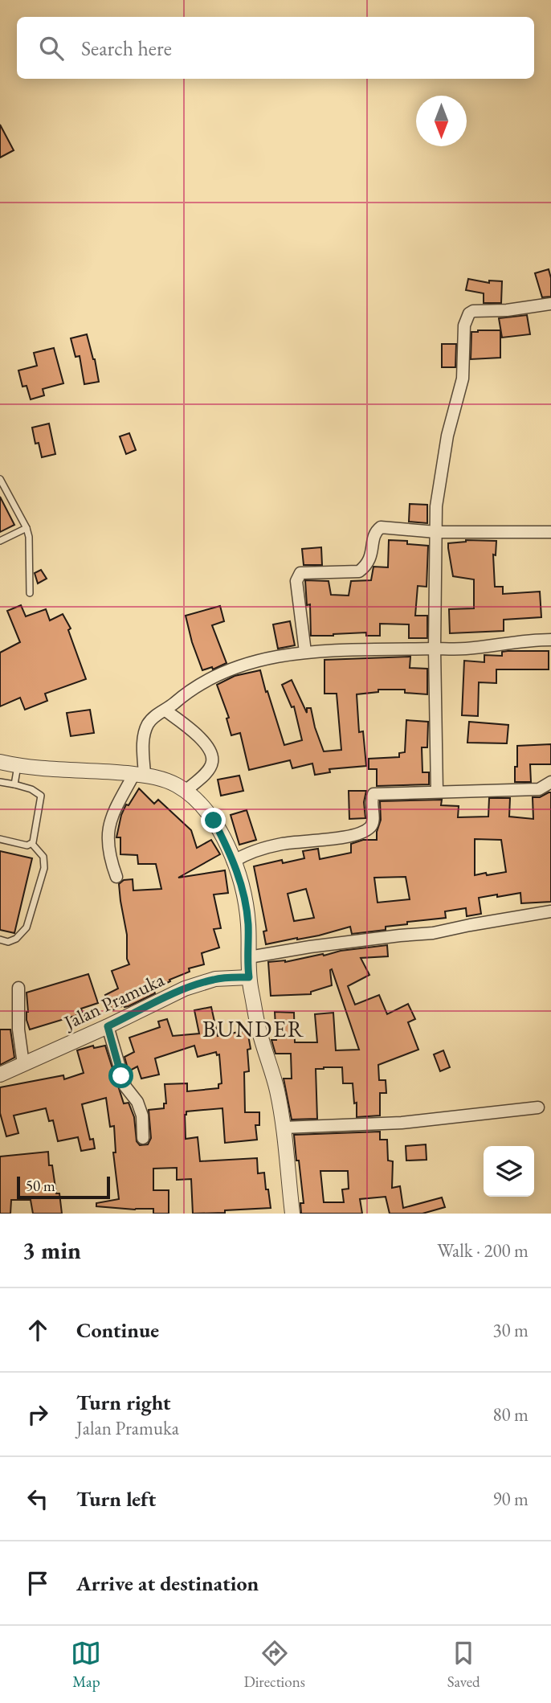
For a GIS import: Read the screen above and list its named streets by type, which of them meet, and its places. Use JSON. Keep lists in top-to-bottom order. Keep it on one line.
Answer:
{"streets":{"street":["Jalan Pramuka"]},"districts":["BUNDER"],"scale_bar":"50 m","north":"bottom","page":{"search":"Search here","scale":"50 m","heading":["3 min","Walk · 200 m"],"list":[["Continue","30 m"],["Turn right","Jalan Pramuka","80 m"],["Turn left","90 m"],"Arrive at destination"],"nav":["Map","Directions","Saved"]}}
